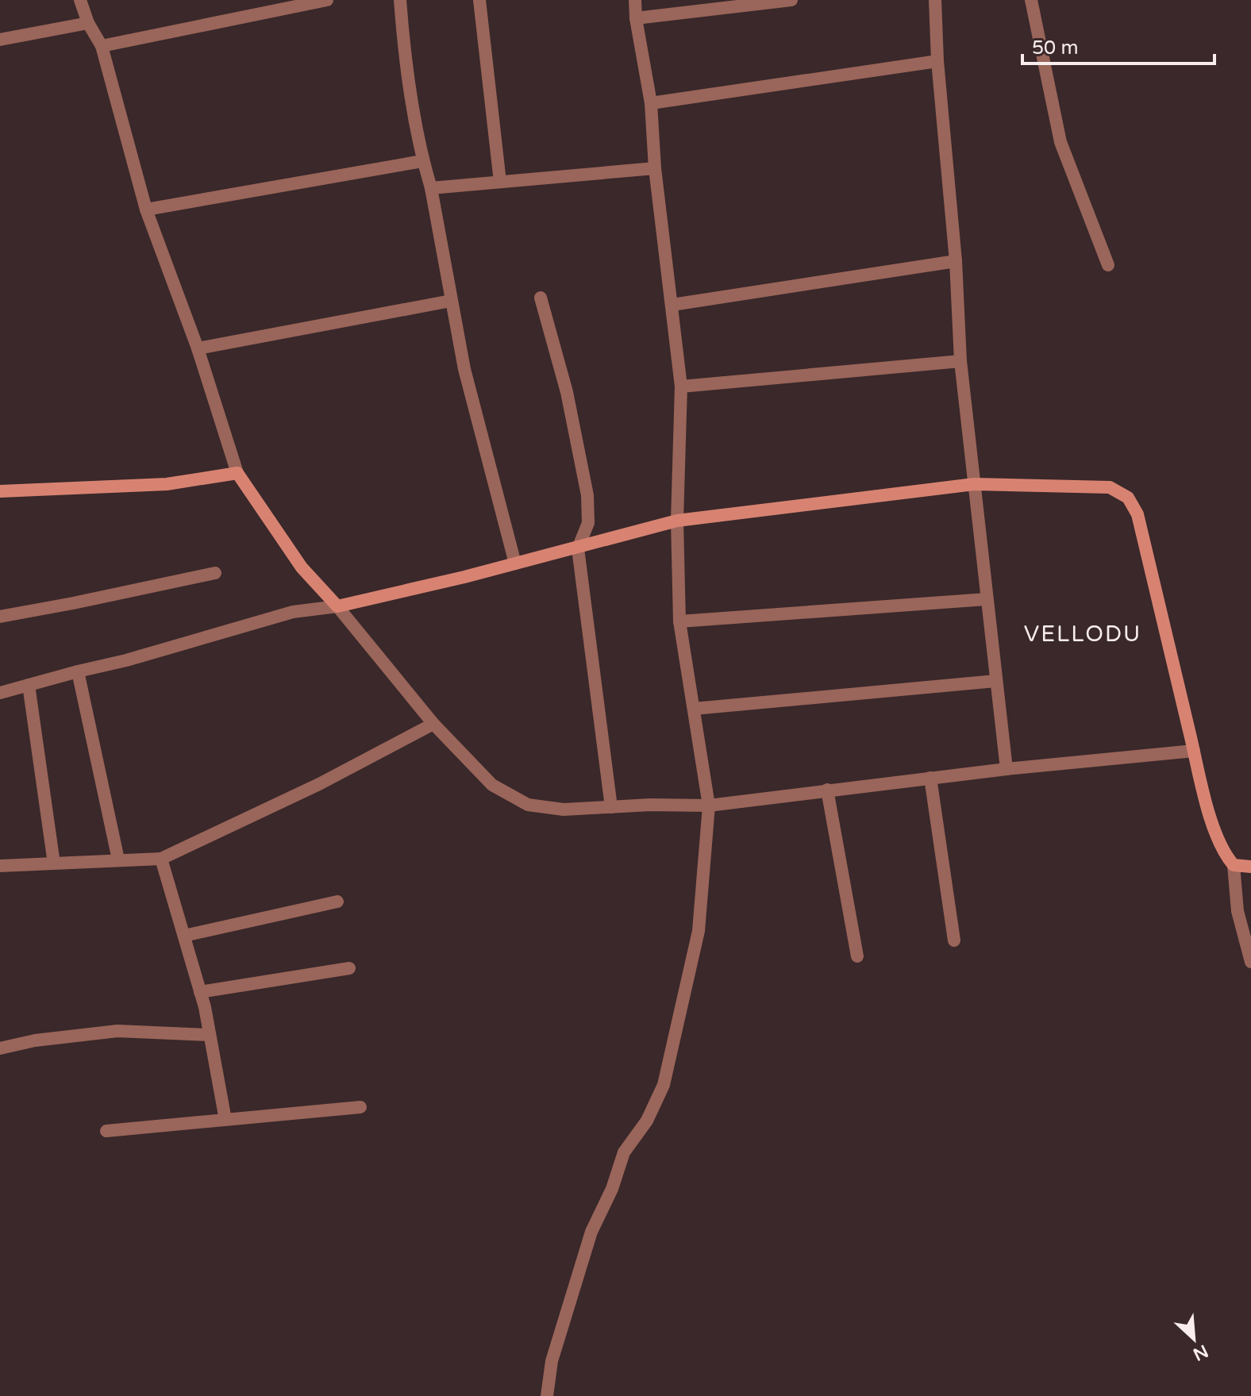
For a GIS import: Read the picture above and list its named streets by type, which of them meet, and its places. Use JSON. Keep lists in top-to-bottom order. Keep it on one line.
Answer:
{"districts":["VELLODU"],"scale_bar":"50 m","north":"bottom right"}
